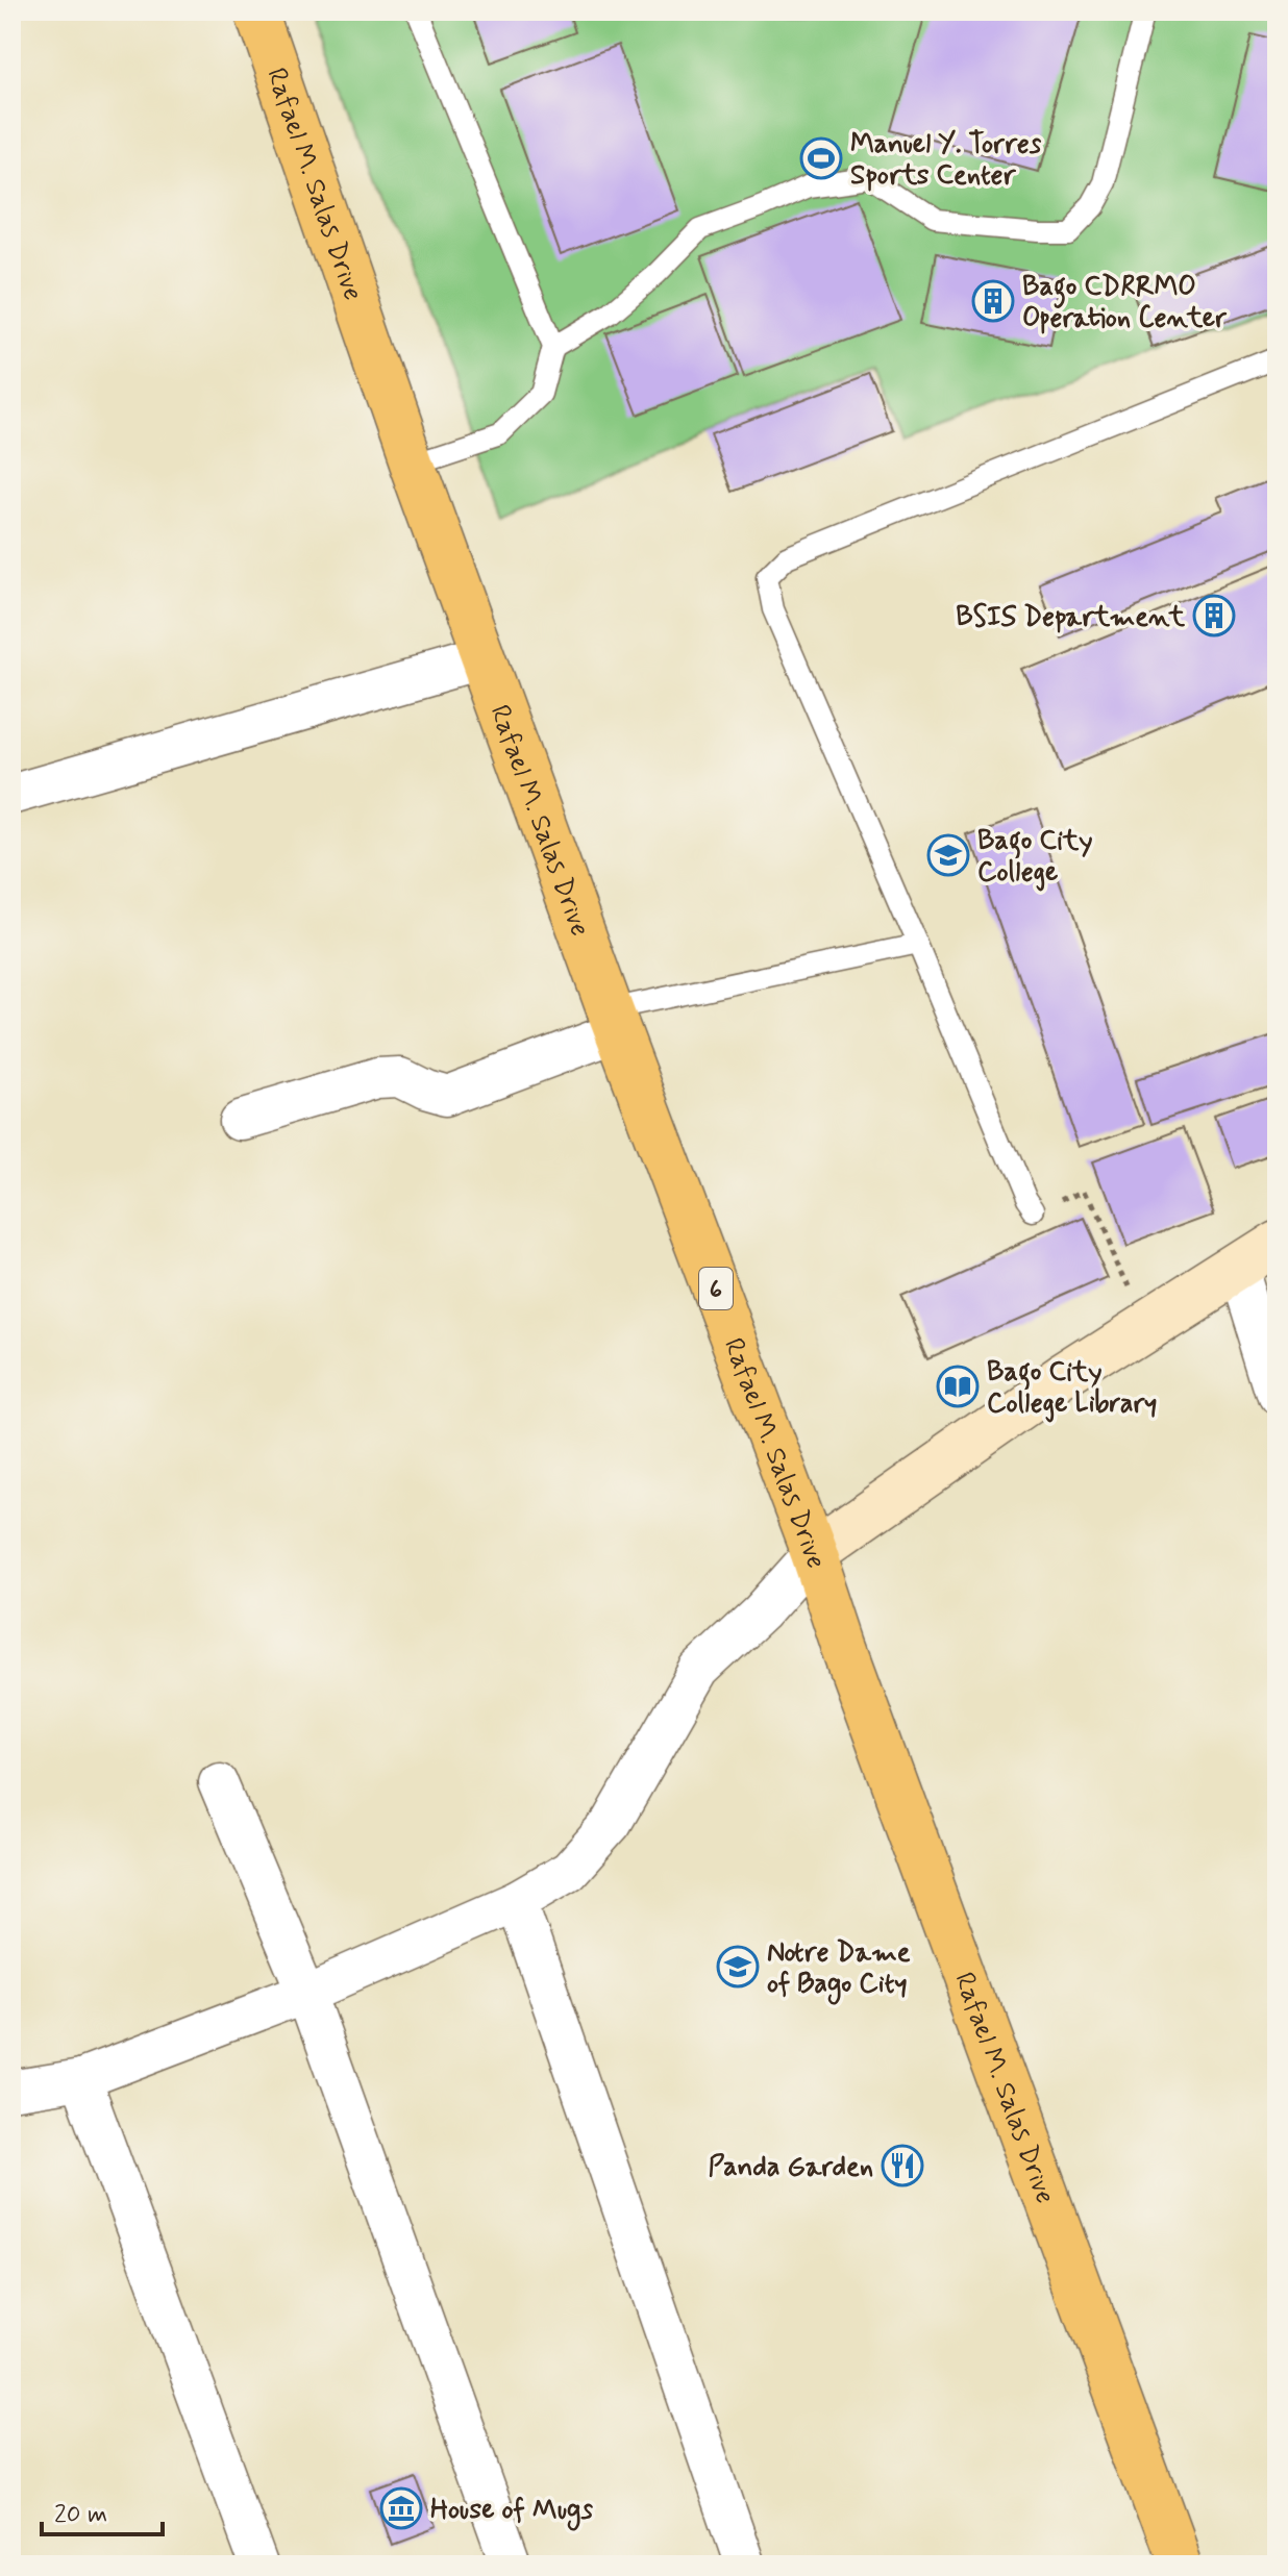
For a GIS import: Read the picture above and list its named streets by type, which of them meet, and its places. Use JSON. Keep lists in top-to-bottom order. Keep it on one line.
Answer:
{"streets":{"highway":["Rafael M. Salas Drive","6"]},"places":{"sports":["Manuel Y. Torres Sports Center"],"building":["Bago CDRRMO Operation Center","BSIS Department"],"school or university":["Bago City College","Notre Dame of Bago City"],"library":["Bago City College Library"],"restaurant":["Panda Garden"],"museum":["House of Mugs"]},"scale_bar":"20 m"}
